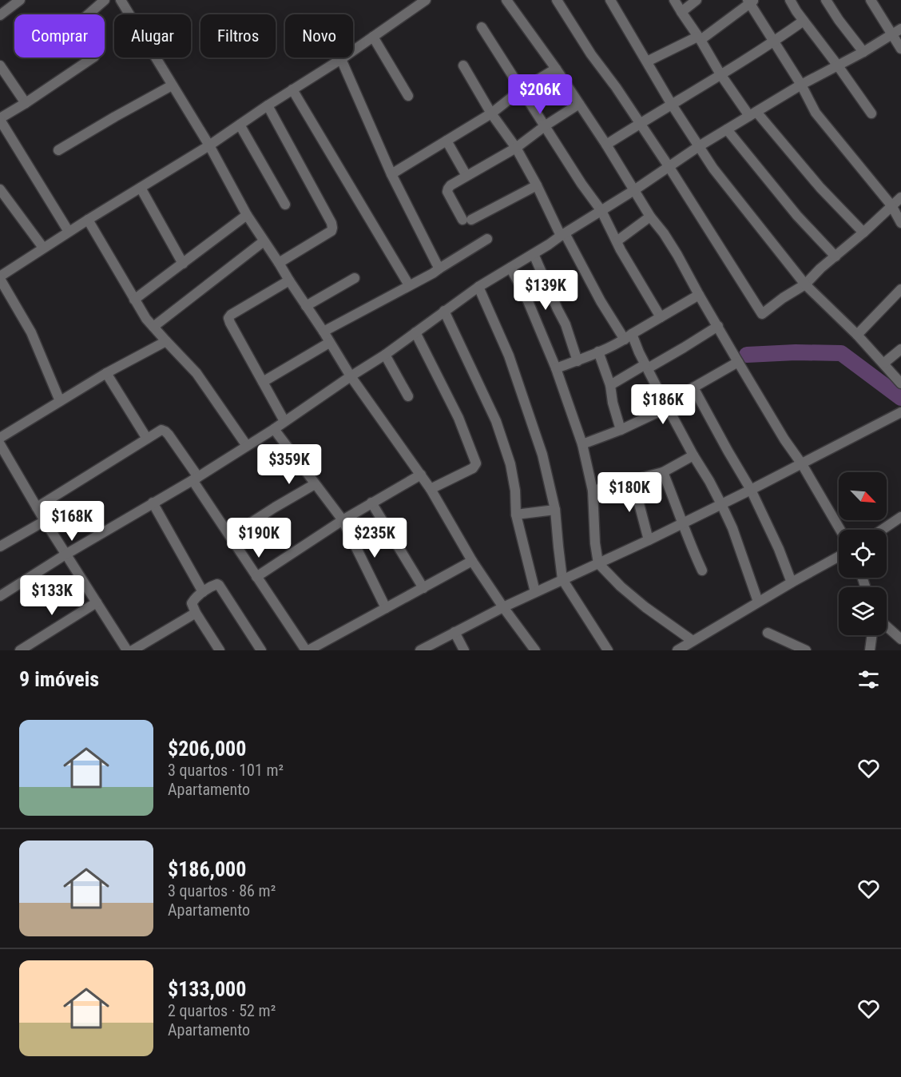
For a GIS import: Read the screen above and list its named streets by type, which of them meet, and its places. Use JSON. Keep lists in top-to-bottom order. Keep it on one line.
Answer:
{"north":"bottom right","page":{"chip":["Comprar","Alugar","Filtros","Novo"],"price":["$206K","$139K","$186K","$359K","$180K","$168K","$190K","$235K","$133K"],"heading":"9 imóveis","list":[{"name":"$206,000","note":"3 quartos · 101 m² · Apartamento"},{"name":"$186,000","note":"3 quartos · 86 m² · Apartamento"},{"name":"$133,000","note":"2 quartos · 52 m² · Apartamento"}]}}
